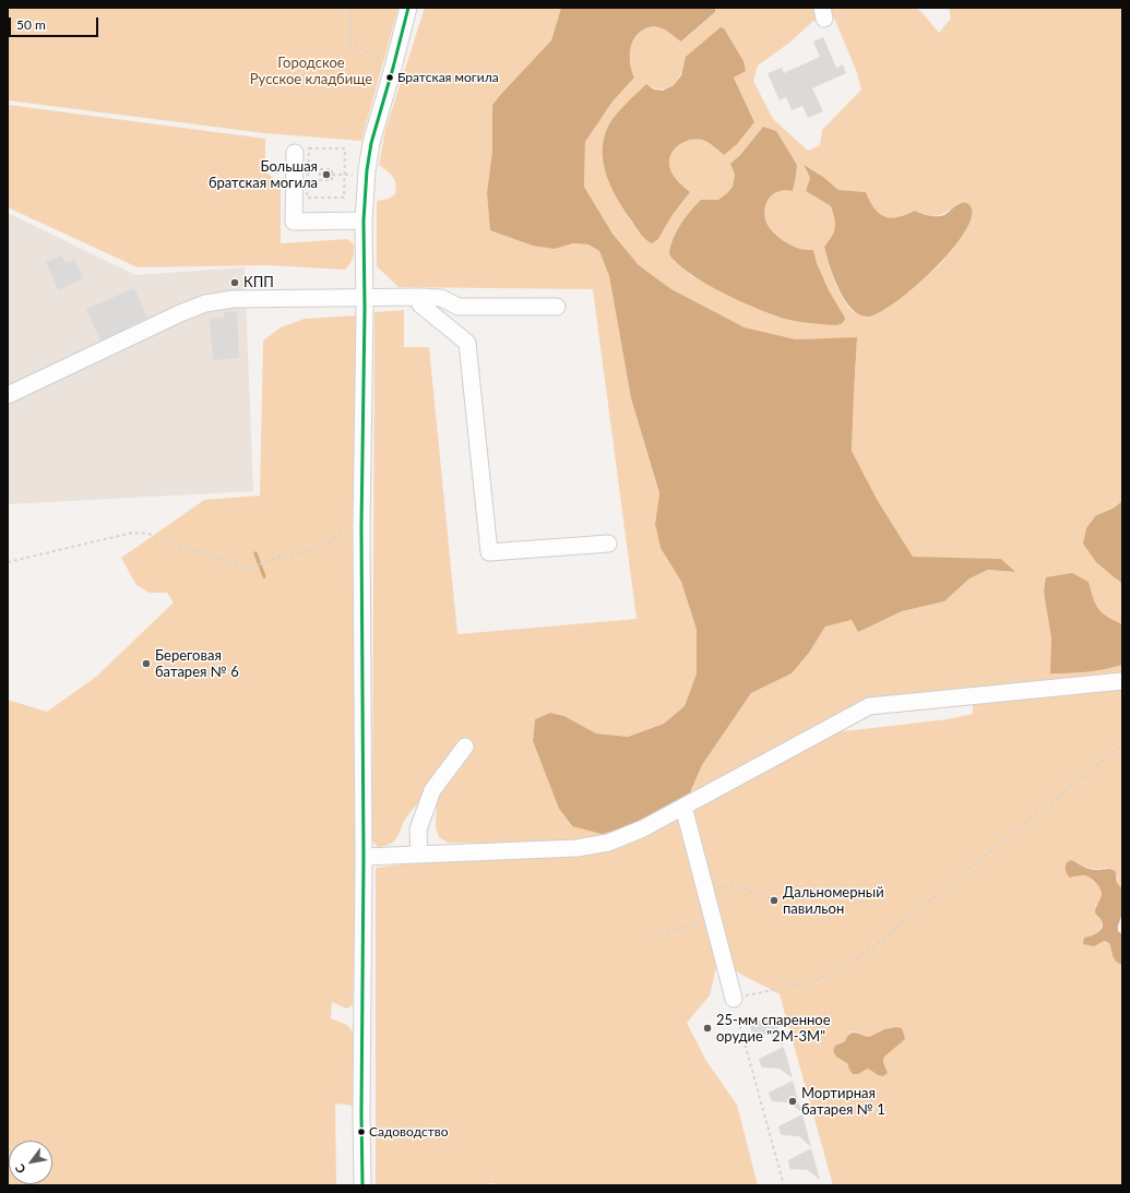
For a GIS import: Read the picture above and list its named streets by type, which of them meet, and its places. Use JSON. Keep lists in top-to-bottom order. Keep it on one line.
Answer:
{"parks":["Городское Русское кладбище"],"places":["Братская могила","Большая братская могила","КПП","Береговая батарея № 6","Дальномерный павильон","25-мм спаренное орудие \"2М-3М\"","Мортирная батарея № 1","Садоводство"],"scale_bar":"50 m","north":"bottom left"}
